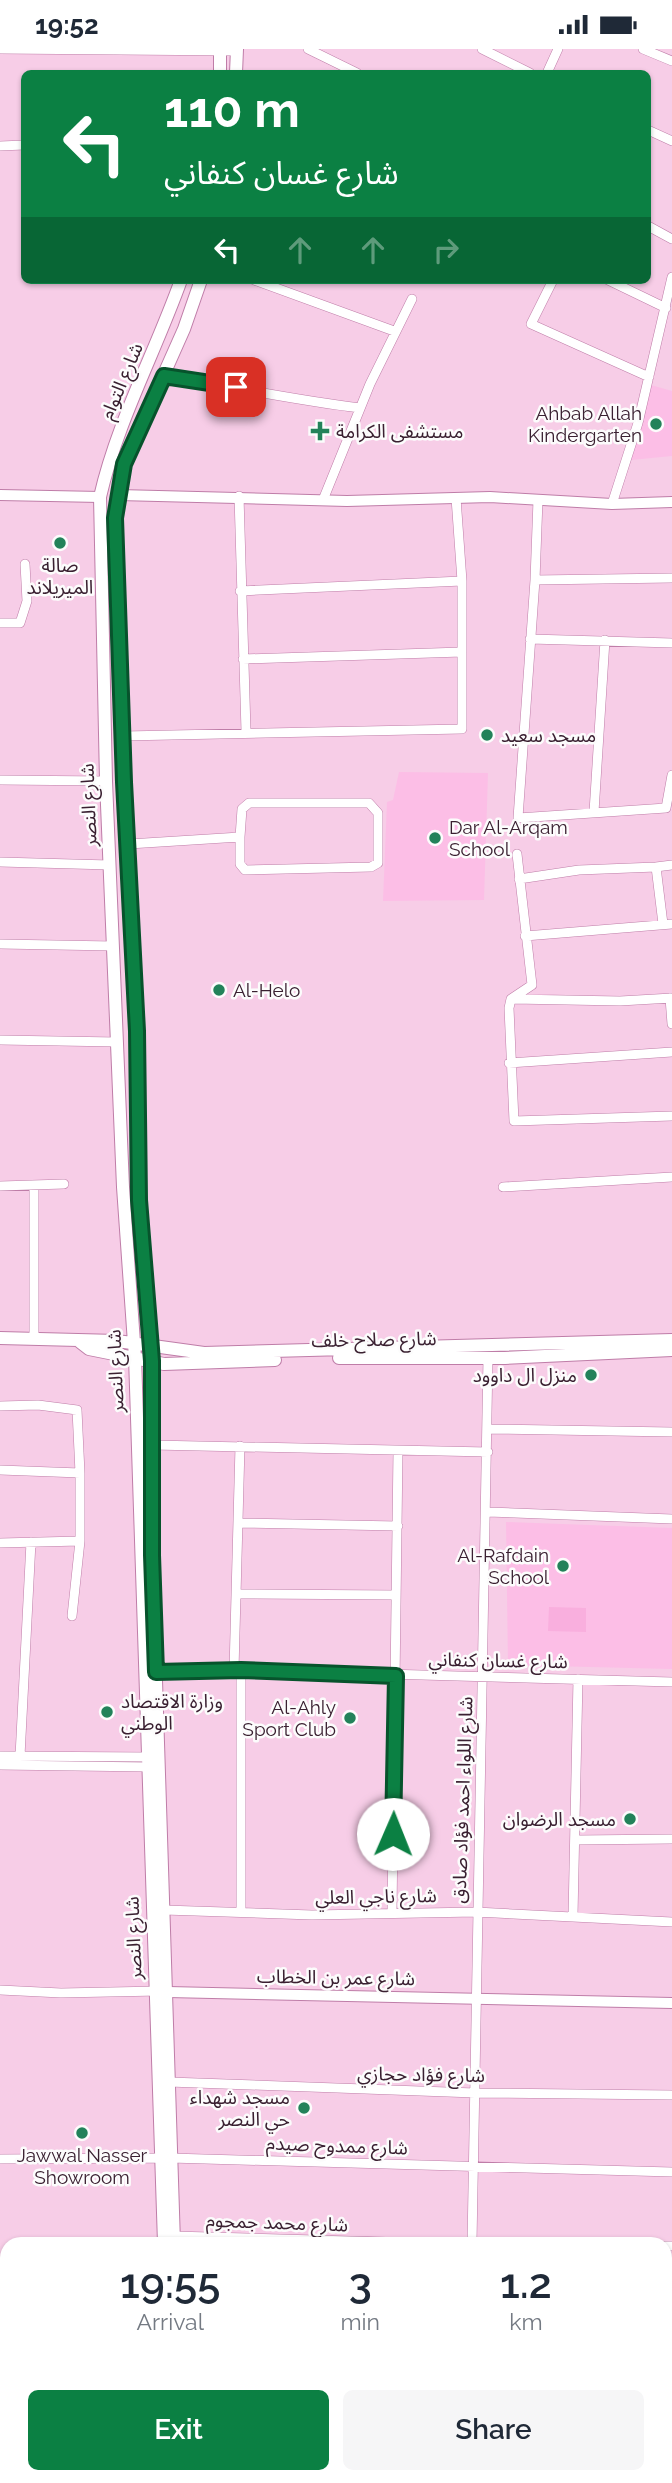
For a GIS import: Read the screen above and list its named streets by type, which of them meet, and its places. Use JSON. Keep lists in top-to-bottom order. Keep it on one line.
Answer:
{"streets":{"main road":["شارع التوام","شارع النصر","شارع صلاح خلف"],"street":["شارع غسان كنفاني","شارع اللواء احمد فؤاد صادق","شارع ناجي العلي","شارع عمر بن الخطاب","شارع فؤاد حجازي","شارع ممدوح صيدم"]},"crossings":[["شارع التوام","شارع النصر"],["شارع النصر","شارع صلاح خلف"],["شارع النصر","شارع غسان كنفاني"],["شارع النصر","شارع ناجي العلي"],["شارع النصر","شارع عمر بن الخطاب"],["شارع النصر","شارع فؤاد حجازي"],["شارع النصر","شارع ممدوح صيدم"],["شارع صلاح خلف","شارع اللواء احمد فؤاد صادق"],["شارع غسان كنفاني","شارع اللواء احمد فؤاد صادق"],["شارع اللواء احمد فؤاد صادق","شارع ناجي العلي"],["شارع اللواء احمد فؤاد صادق","شارع عمر بن الخطاب"],["شارع اللواء احمد فؤاد صادق","شارع فؤاد حجازي"],["شارع اللواء احمد فؤاد صادق","شارع ممدوح صيدم"]],"places":{"other":["Ahbab Allah Kindergarten","صالة الميريلاند","مسجد سعيد","Dar Al-Arqam School","Al-Helo","منزل ال داوود","Al-Rafdain School","وزارة الاقتصاد الوطني","Al-Ahly Sport Club","مسجد الرضوان","مسجد شهداء حي النصر","Jawwal Nasser Showroom"],"health":["مستشفى الكرامة"]},"page":{"status":"19:52","turn":["110 m","شارع غسان كنفاني"],"eta":["19:55","Arrival","3","min","1.2","km"],"buttons":["Exit","Share"]}}
